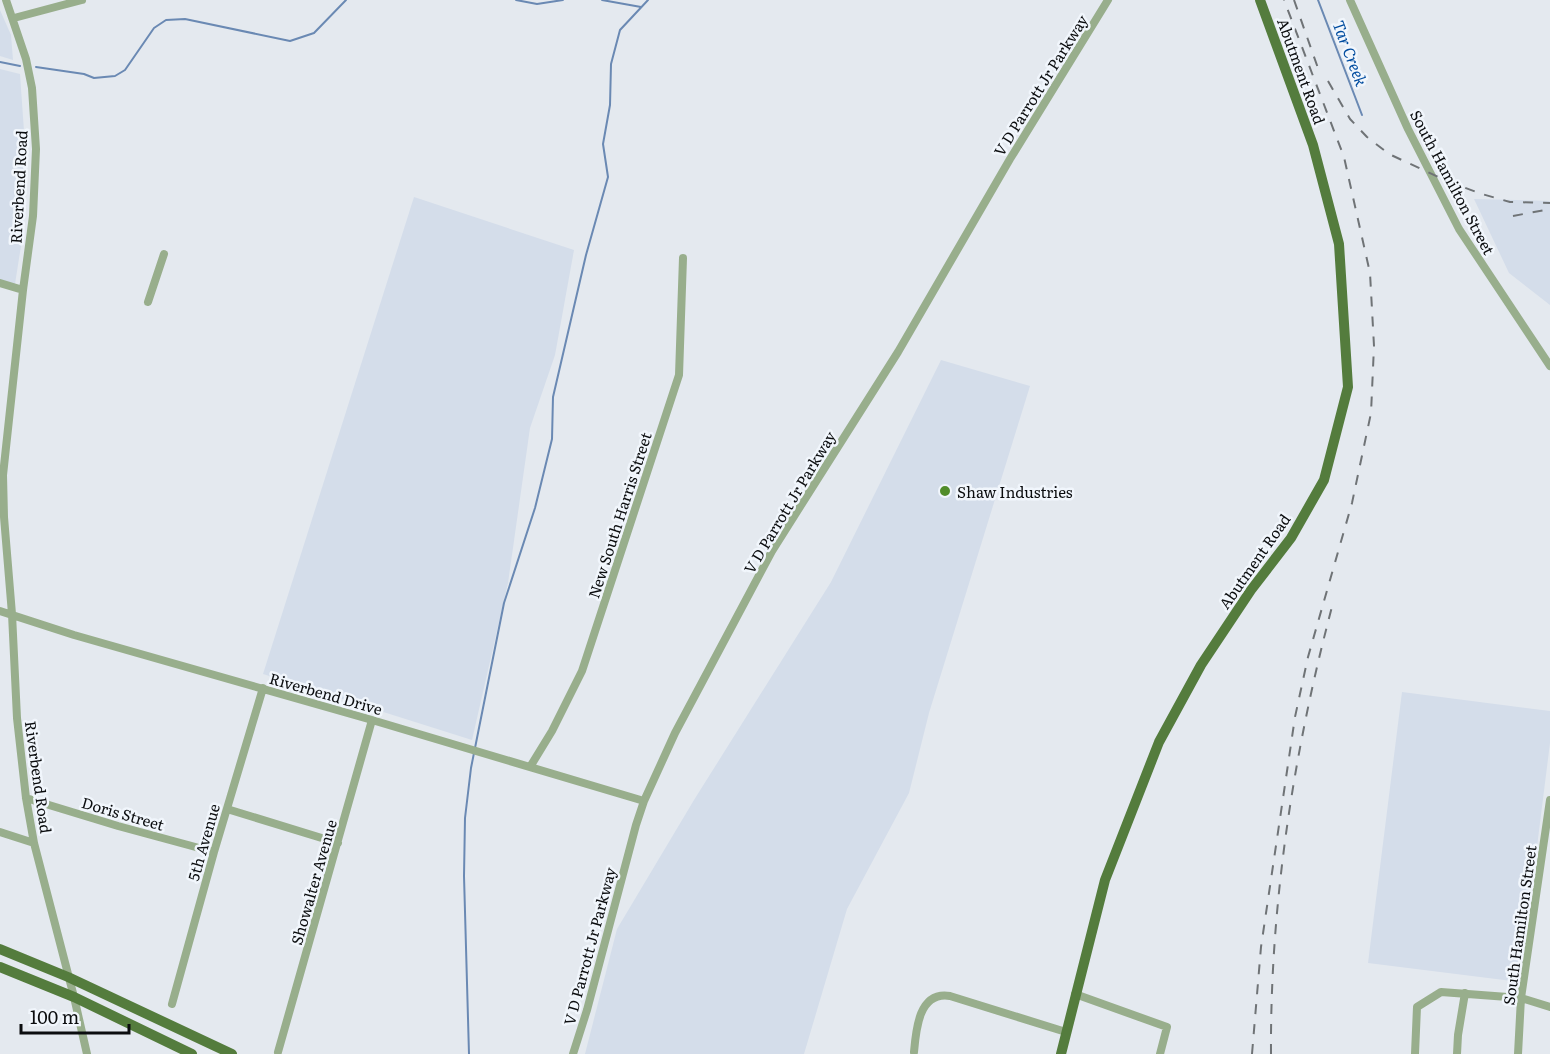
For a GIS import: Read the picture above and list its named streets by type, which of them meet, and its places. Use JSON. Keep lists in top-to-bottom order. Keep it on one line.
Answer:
{"streets":{"main road":["Abutment Road"],"street":["V D Parrott Jr Parkway","South Hamilton Street","Riverbend Road","New South Harris Street","Riverbend Drive","Doris Street","5th Avenue","Showalter Avenue"]},"crossings":[["V D Parrott Jr Parkway","Riverbend Drive"],["Riverbend Road","Riverbend Drive"],["Riverbend Road","Doris Street"],["New South Harris Street","Riverbend Drive"],["Riverbend Drive","5th Avenue"],["Riverbend Drive","Showalter Avenue"],["Doris Street","5th Avenue"]],"water":["Tar Creek"],"places":["Shaw Industries"],"scale_bar":"100 m"}
